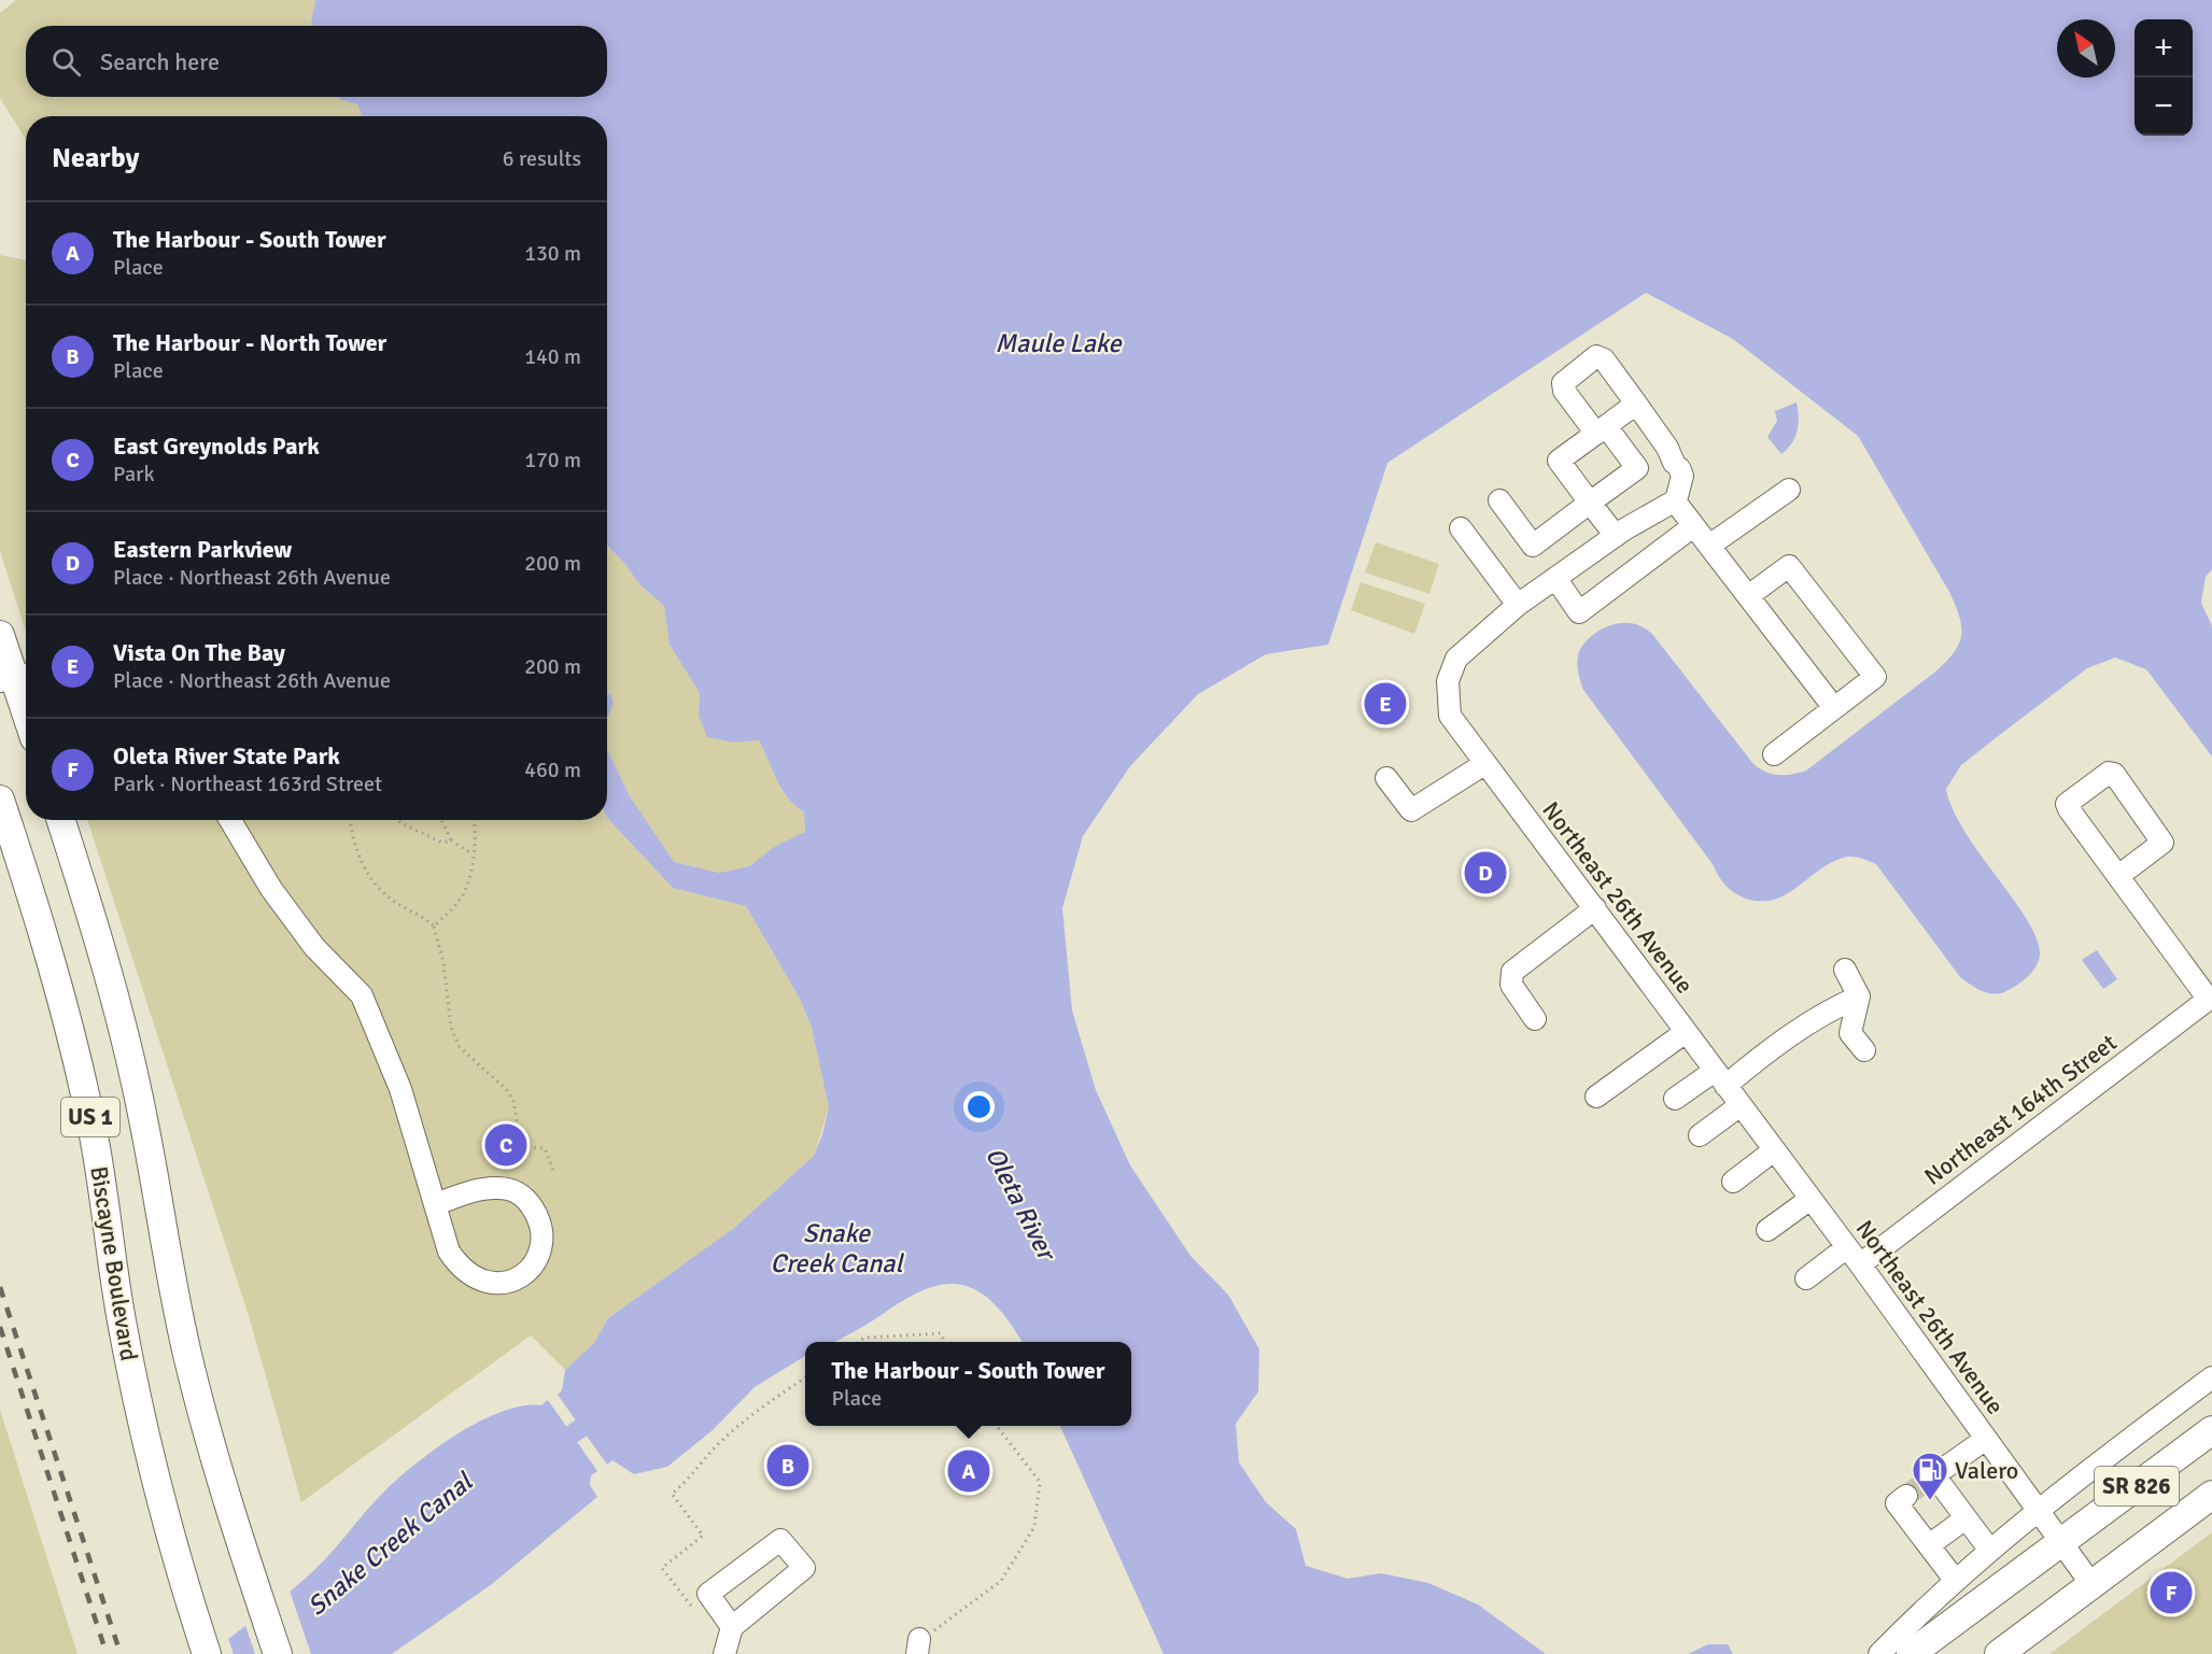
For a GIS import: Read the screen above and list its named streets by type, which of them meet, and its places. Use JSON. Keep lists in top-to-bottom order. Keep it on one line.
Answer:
{"streets":{"main road":["US 1","Biscayne Boulevard","SR 826"],"street":["Northeast 26th Avenue","Northeast 164th Street"]},"crossings":[["Northeast 26th Avenue","Northeast 164th Street"],["Northeast 26th Avenue","SR 826"]],"water":["Maule Lake","Oleta River","Snake Creek Canal"],"places":{"fuel station":["Valero"]},"north":"top left","page":{"map_buttons":["+","−"],"search":"Search here","heading":["Nearby","6 results"],"list":[{"mark":"A","name":"The Harbour - South Tower","note":"Place","value":"130 m"},{"mark":"B","name":"The Harbour - North Tower","note":"Place","value":"140 m"},{"mark":"C","name":"East Greynolds Park","note":"Park","value":"170 m"},{"mark":"D","name":"Eastern Parkview","note":"Place · Northeast 26th Avenue","value":"200 m"},{"mark":"E","name":"Vista On The Bay","note":"Place · Northeast 26th Avenue","value":"200 m"},{"mark":"F","name":"Oleta River State Park","note":"Park · Northeast 163rd Street","value":"460 m"}],"pins":["E","D","C","B","A","F"],"popup":["The Harbour - South Tower","Place"]}}
